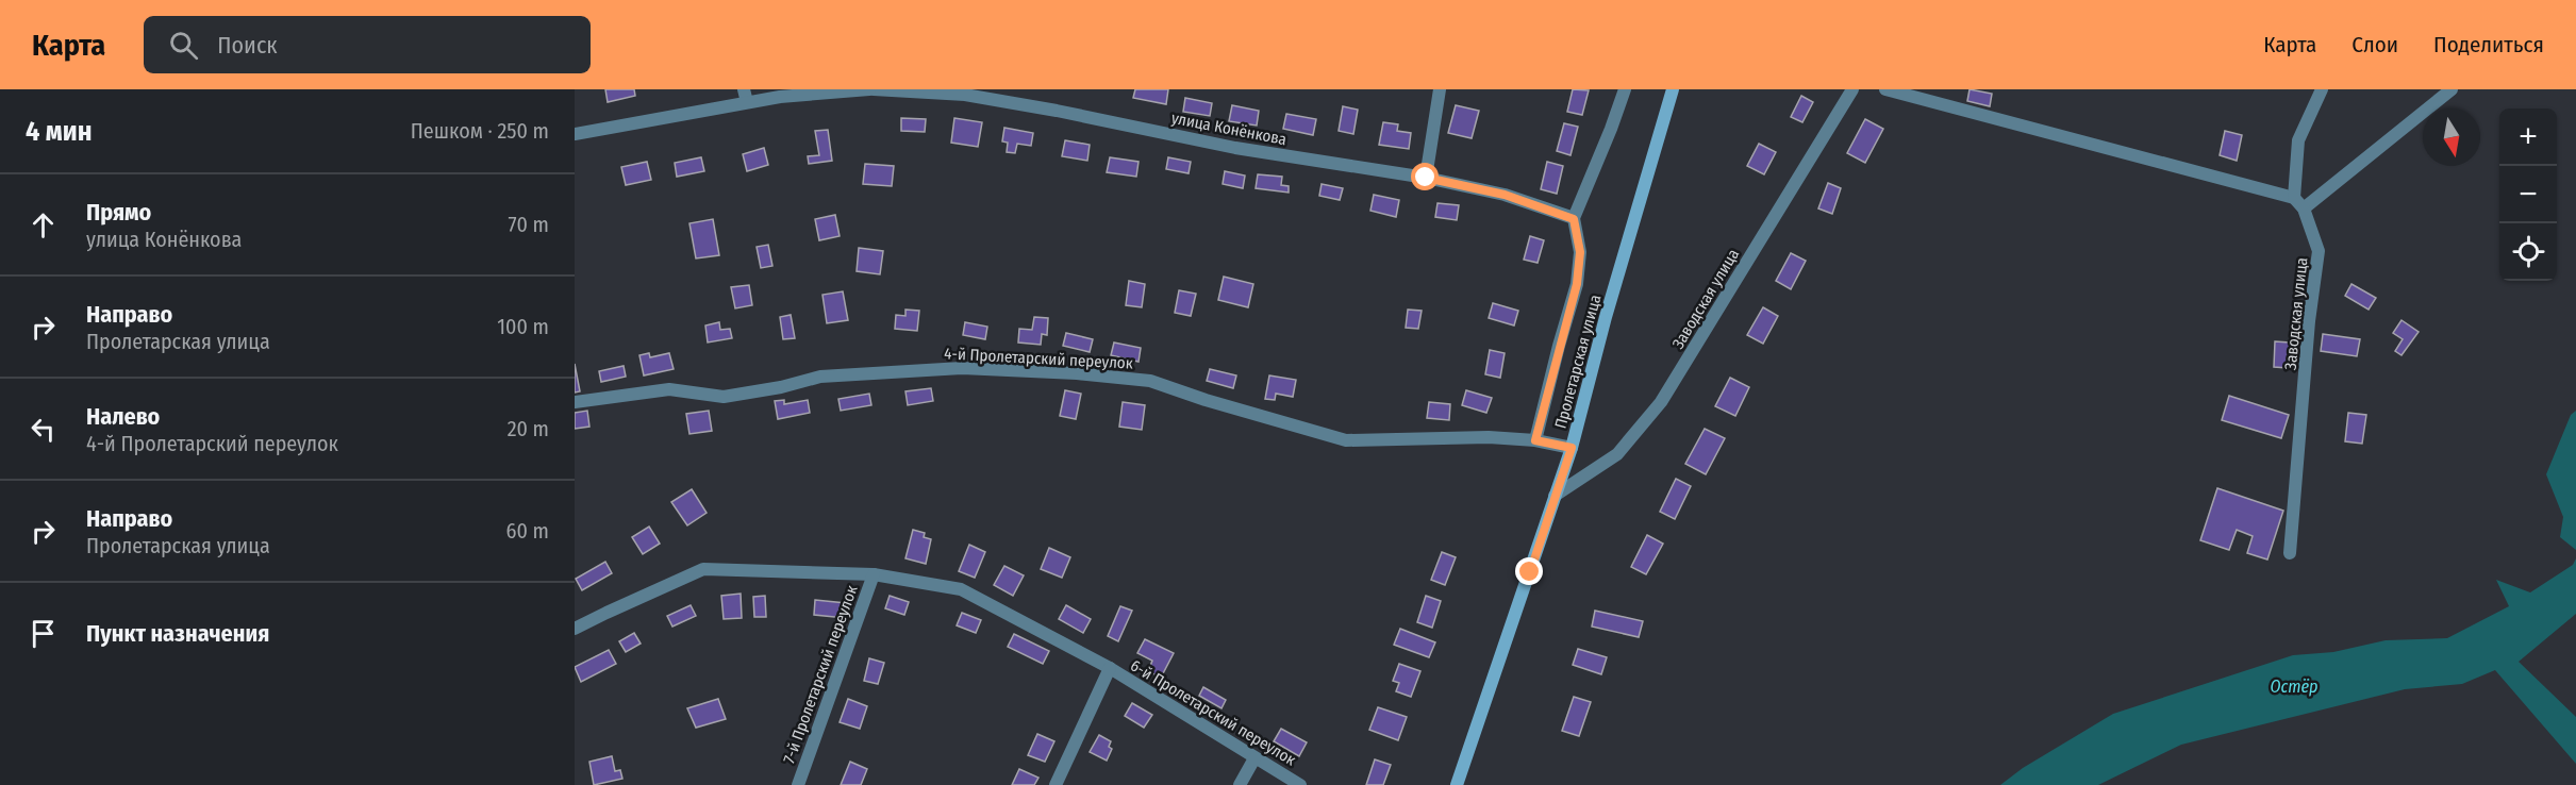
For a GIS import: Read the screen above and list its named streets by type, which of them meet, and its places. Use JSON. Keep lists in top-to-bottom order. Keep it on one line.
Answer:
{"streets":{"main road":["Пролетарская улица"],"street":["улица Конёнкова","Заводская улица","4-й Пролетарский переулок","7-й Пролетарский переулок","6-й Пролетарский переулок"]},"crossings":[["улица Конёнкова","Пролетарская улица"],["Заводская улица","Пролетарская улица"],["4-й Пролетарский переулок","Пролетарская улица"],["7-й Пролетарский переулок","6-й Пролетарский переулок"]],"water":["Остёр"],"north":"bottom","page":{"header":"Карта","search":"Поиск","nav":["Карта","Слои","Поделиться"],"heading":["4 мин","Пешком · 250 m"],"map_buttons":["+","−"],"list":[["Прямо","улица Конёнкова","70 m"],["Направо","Пролетарская улица","100 m"],["Налево","4-й Пролетарский переулок","20 m"],["Направо","Пролетарская улица","60 m"],"Пункт назначения"]}}
